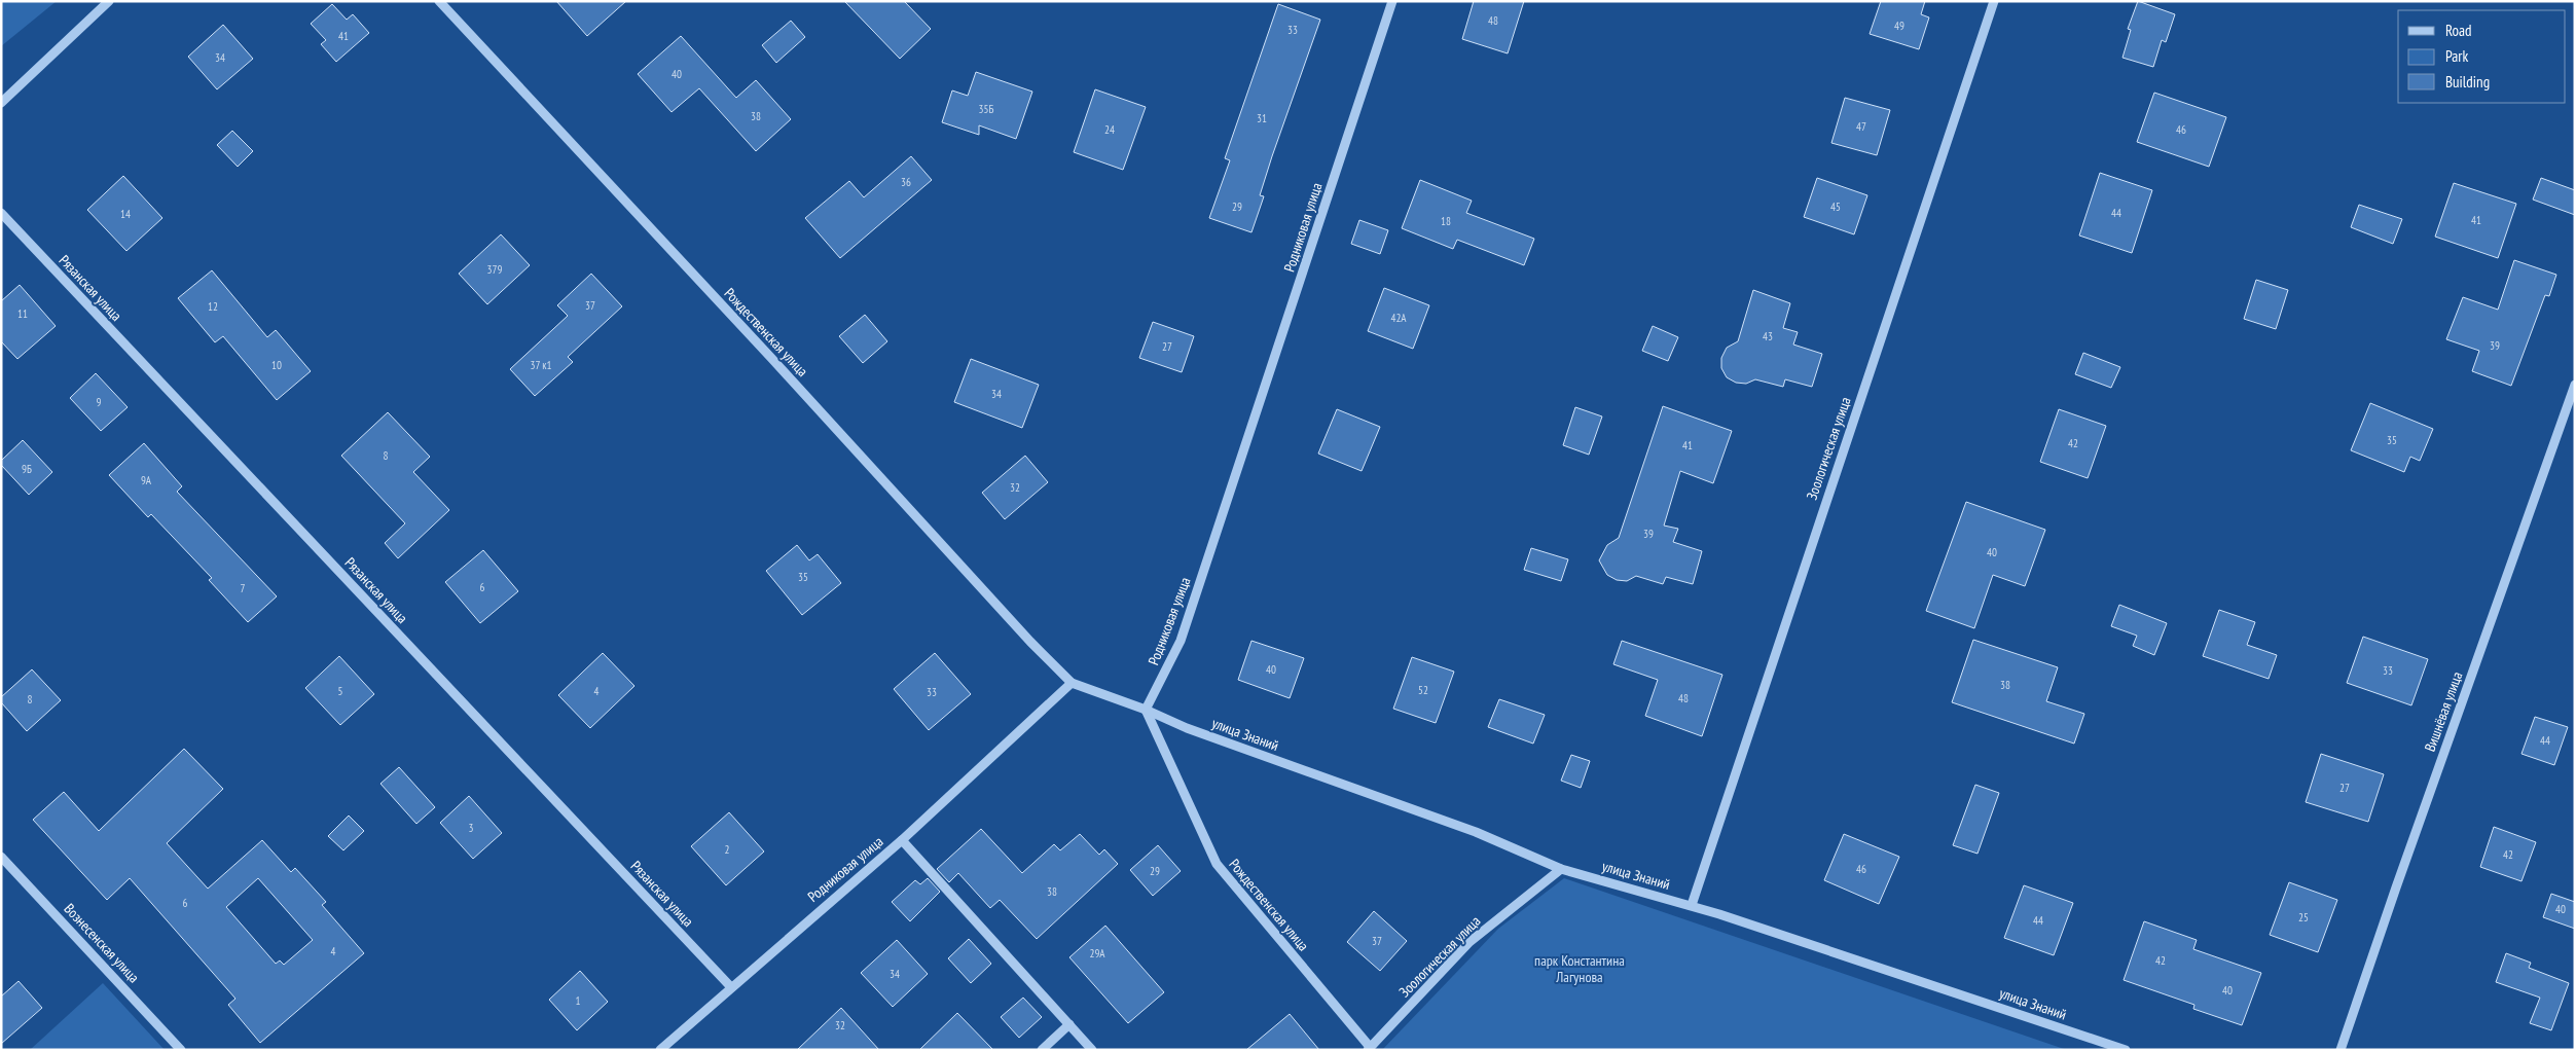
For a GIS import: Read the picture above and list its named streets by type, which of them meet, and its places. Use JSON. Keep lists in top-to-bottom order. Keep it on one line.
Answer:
{"streets":{"street":["Родниковая улица","Рязанская улица","Рождественская улица","Зоологическая улица","Вишнёвая улица","улица Знаний","Вознесенская улица"]},"crossings":[["Родниковая улица","Рязанская улица"],["Родниковая улица","Рождественская улица"],["Родниковая улица","улица Знаний"],["Рождественская улица","Зоологическая улица"],["Рождественская улица","улица Знаний"],["Зоологическая улица","улица Знаний"]],"parks":["парк Константина Лагунова"],"house_numbers":["48","49","33","41","34","40","35Б","38","31","47","24","46","36","29","45","44","14","41","18","379","37","12","11","42А","43","39","27","10","37 к1","34","9","35","42","41","8","9Б","9А","32","39","40","35","6","7","40","33","38","52","5","4","33","48","8","44","27","3","2","42","46","29","38","6","40","25","44","37","4","29А","42","34","40","1","32"],"legend":["Road","Park","Building"]}
